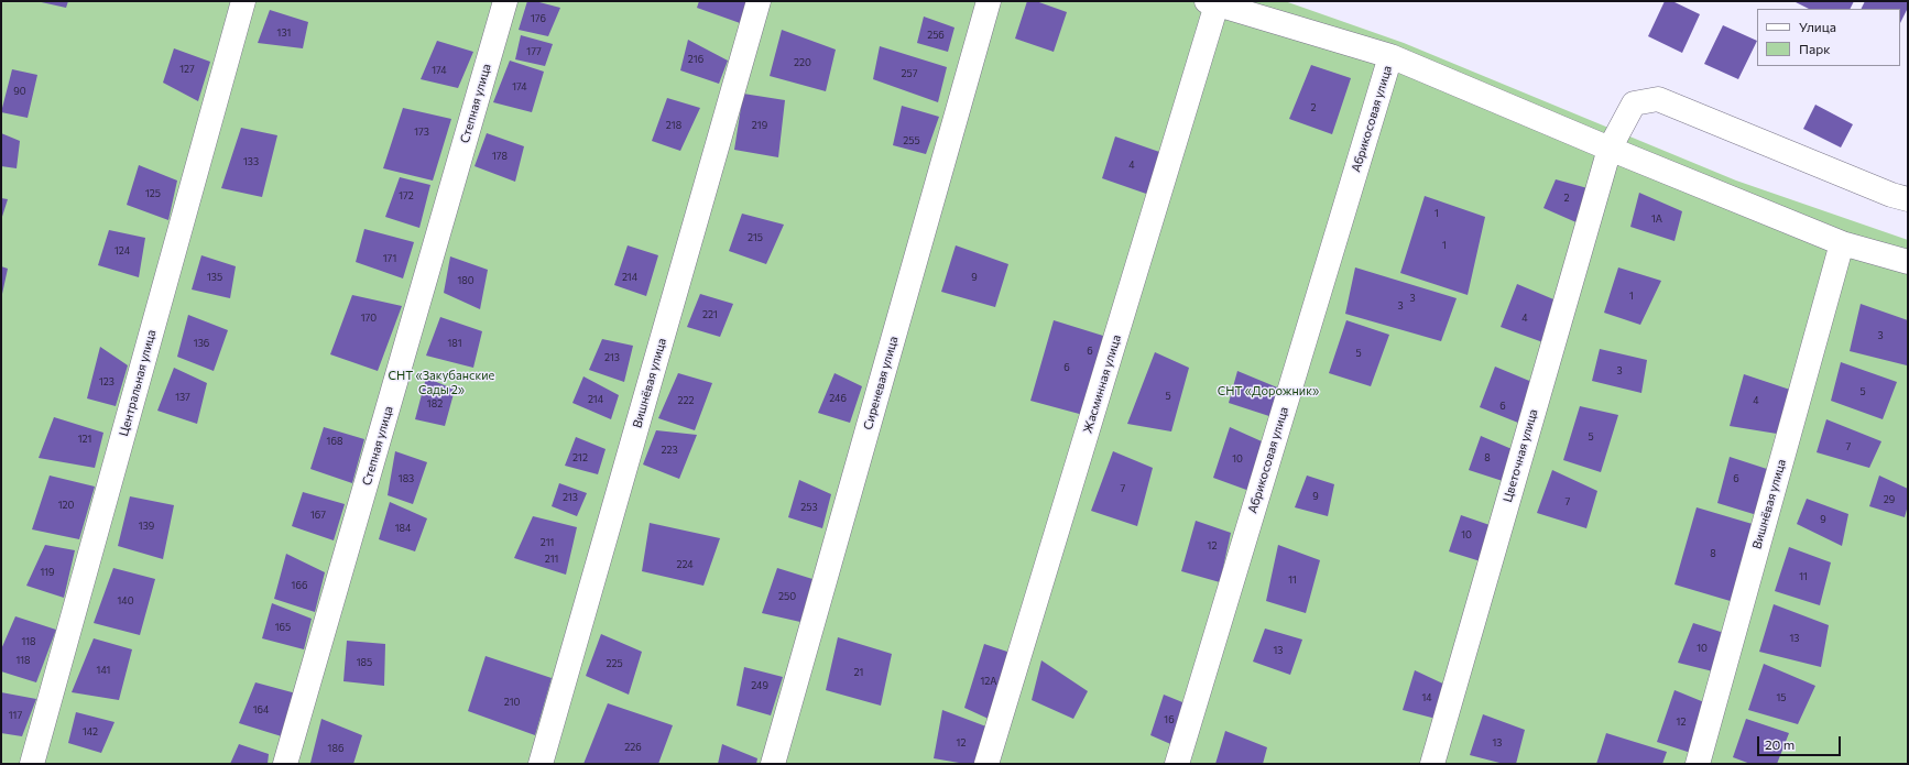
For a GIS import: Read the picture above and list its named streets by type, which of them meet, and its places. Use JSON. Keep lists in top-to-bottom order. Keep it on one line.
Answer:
{"streets":{"street":["Степная улица","Абрикосовая улица","Центральная улица","Вишнёвая улица","Сиреневая улица","Жасминная улица","Цветочная улица"]},"parks":["СНТ «Закубанские Сады 2»","СНТ «Дорожник»"],"house_numbers":["176","131","256","177","216","220","127","174","257","174","90","2","218","219","173","255","178","133","4","125","172","2","1","1А","215","1","124","171","135","214","9","180","1","3","3","221","170","4","3","136","181","6","5","213","6","3","123","5","5","137","246","214","222","4","182","6","5","121","168","7","223","212","8","10","183","6","7","9","213","29","7","120","253","167","9","139","184","10","211","12","8","211","224","119","11","11","166","250","140","165","13","118","10","13","118","185","225","141","21","12А","249","14","15","210","164","117","16","12","142","12","13","226","186"],"legend":["Улица","Парк"],"scale_bar":"20 m"}
